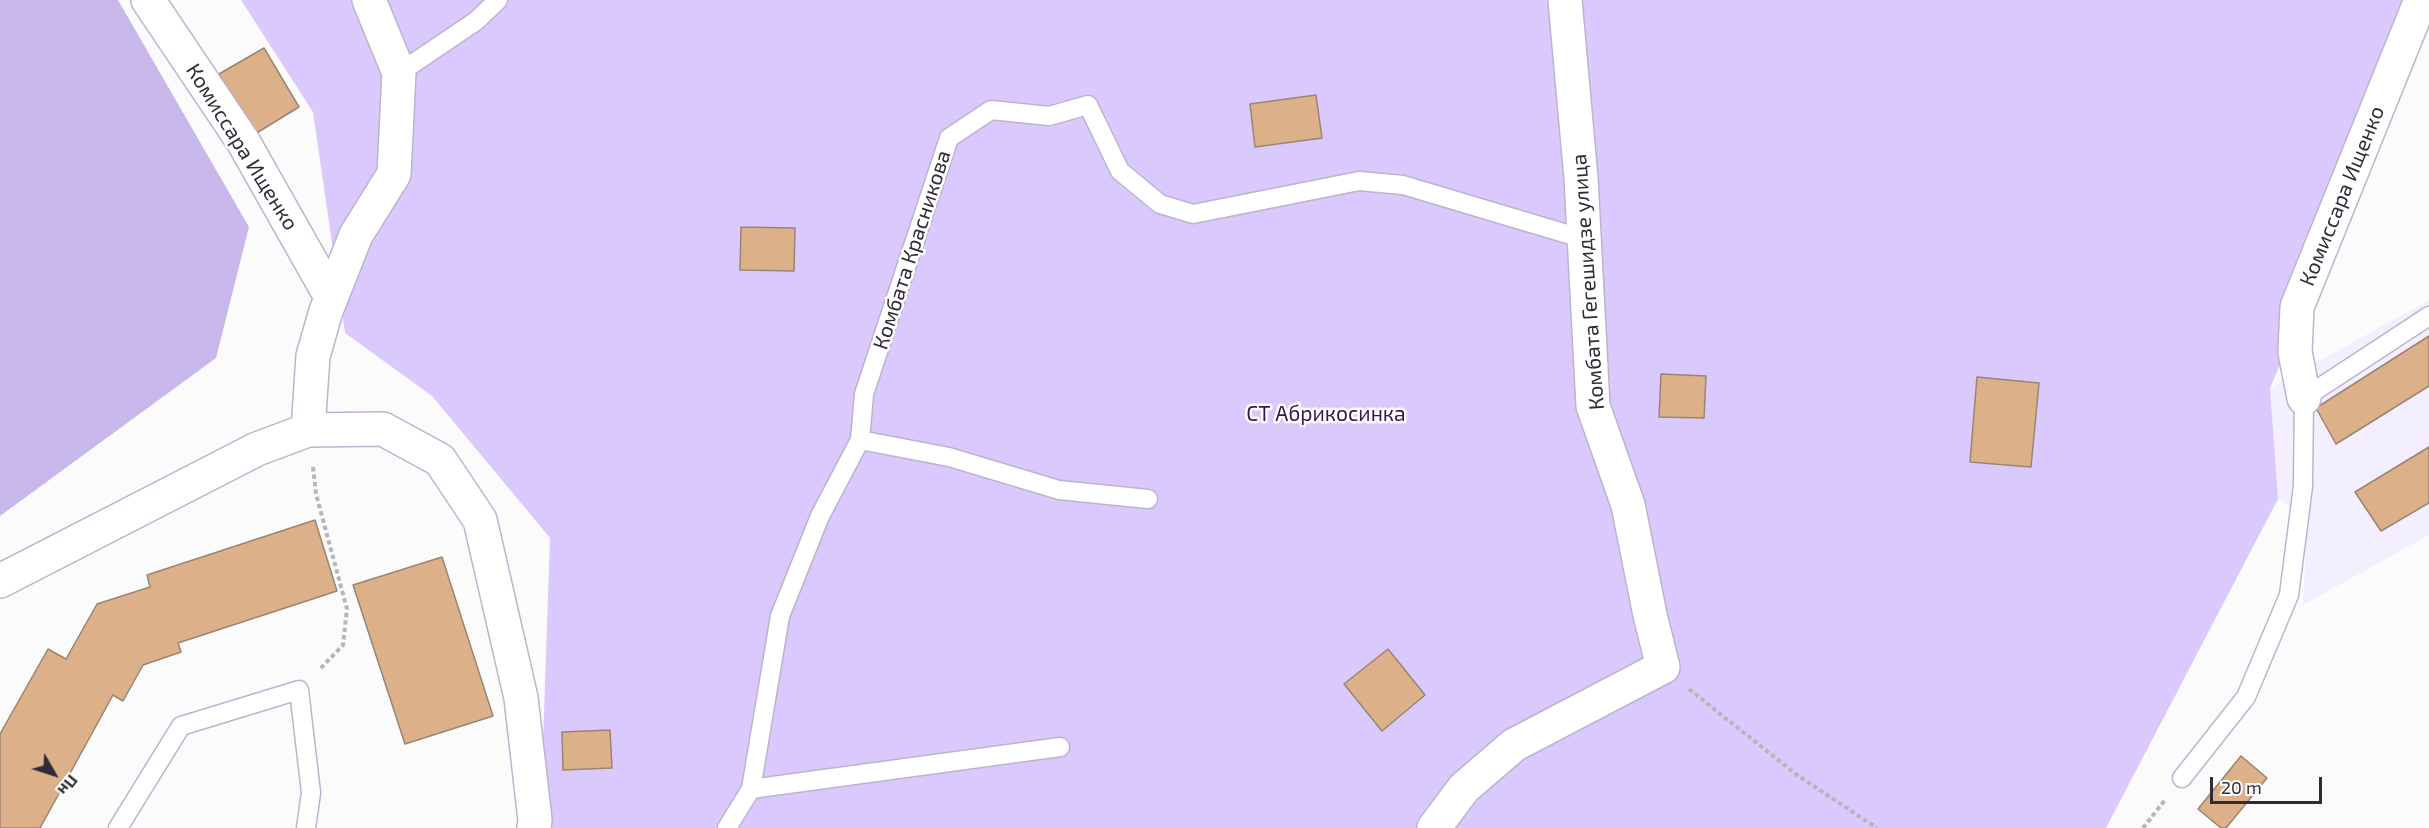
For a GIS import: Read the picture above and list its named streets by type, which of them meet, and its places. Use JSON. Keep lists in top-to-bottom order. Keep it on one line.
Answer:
{"streets":{"street":["Комиссара Ищенко","Комбата Гегешидзе улица"],"lane":["Комбата Красникова"]},"crossings":[["Комбата Красникова","Комбата Гегешидзе улица"]],"parks":["СТ Абрикосинка"],"scale_bar":"20 m","north":"bottom right"}
